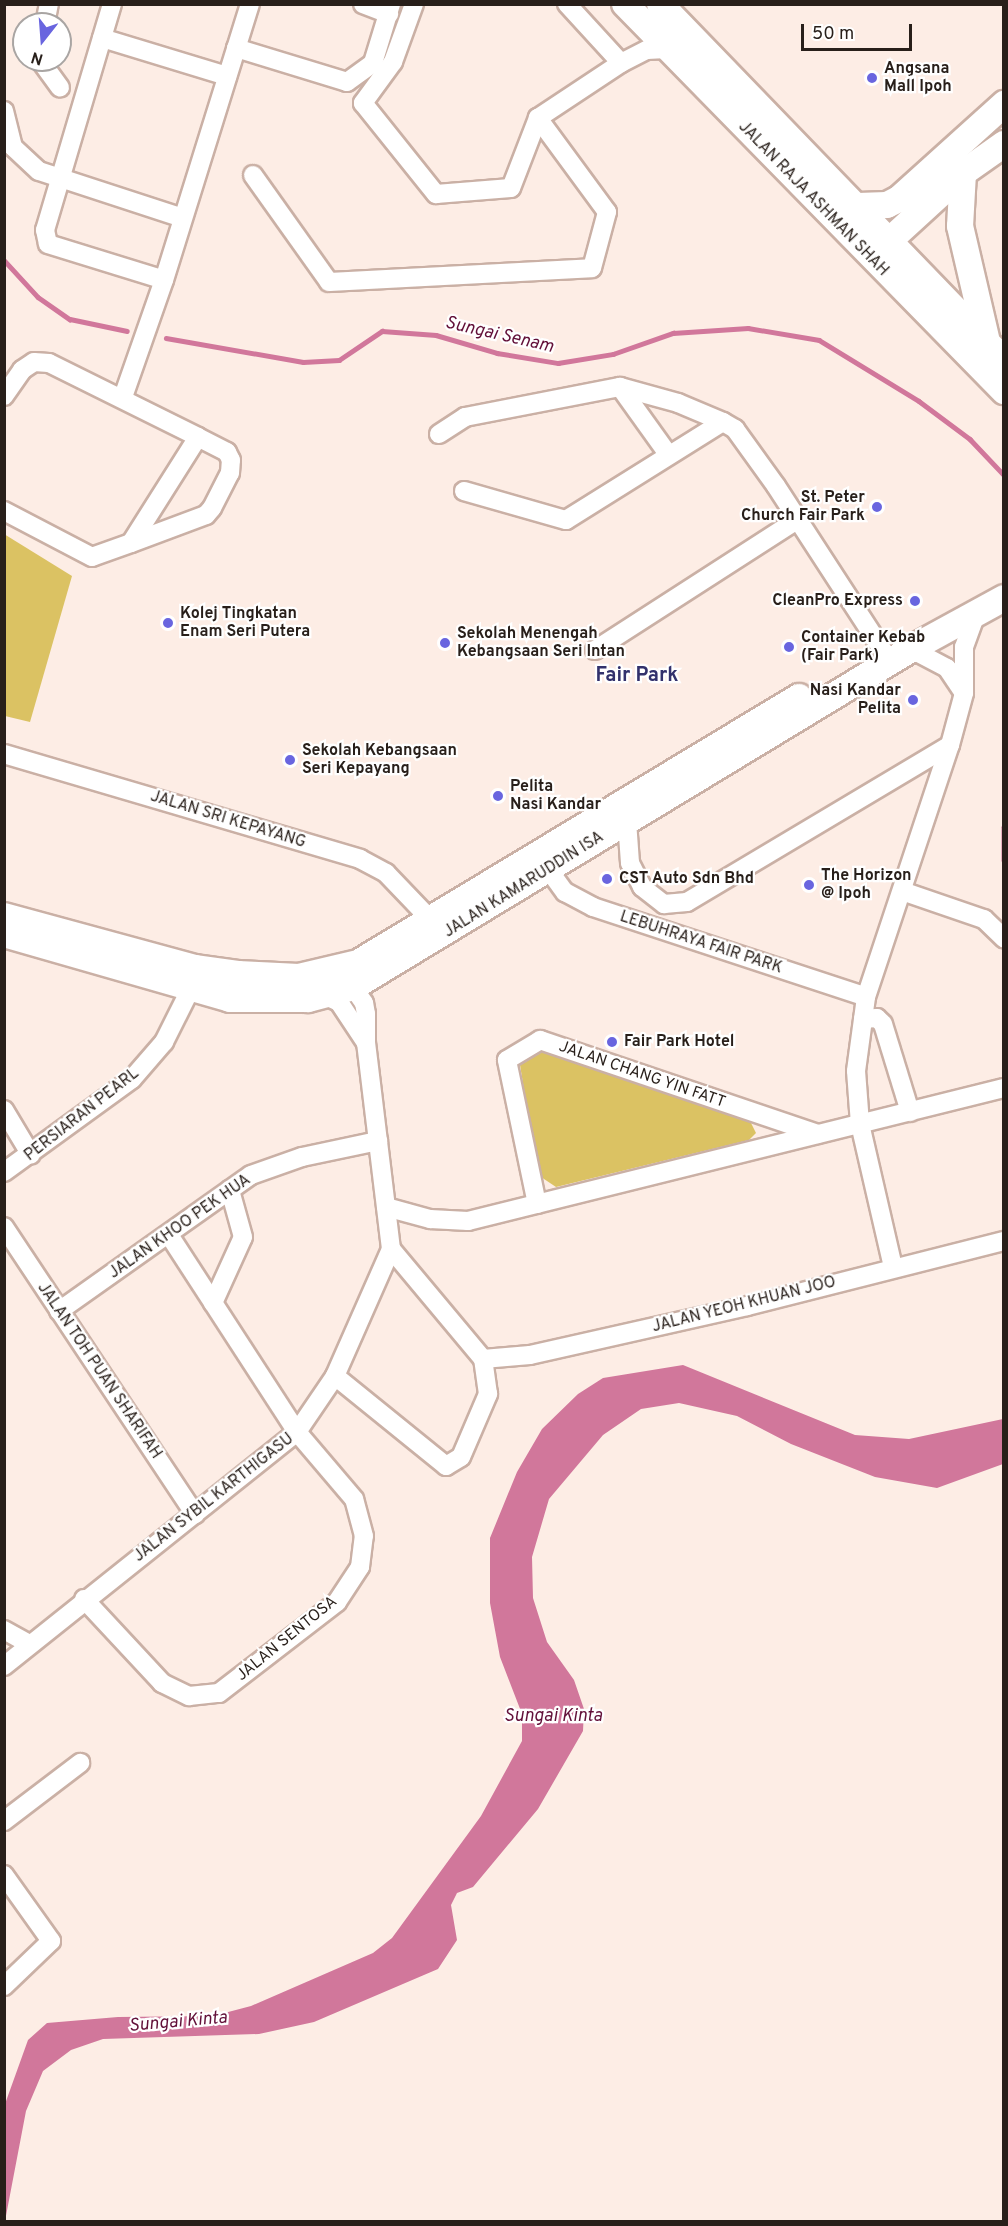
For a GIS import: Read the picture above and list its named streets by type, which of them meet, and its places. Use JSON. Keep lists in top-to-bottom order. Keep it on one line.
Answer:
{"streets":{"main road":["JALAN RAJA ASHMAN SHAH","JALAN KAMARUDDIN ISA"],"street":["JALAN SRI KEPAYANG","LEBUHRAYA FAIR PARK","JALAN CHANG YIN FATT","PERSIARAN PEARL","JALAN KHOO PEK HUA","JALAN YEOH KHUAN JOO","JALAN TOH PUAN SHARIFAH","JALAN SYBIL KARTHIGASU","JALAN SENTOSA"]},"crossings":[["JALAN SRI KEPAYANG","JALAN KAMARUDDIN ISA"],["JALAN KAMARUDDIN ISA","LEBUHRAYA FAIR PARK"],["JALAN KAMARUDDIN ISA","PERSIARAN PEARL"],["JALAN KHOO PEK HUA","JALAN TOH PUAN SHARIFAH"],["JALAN KHOO PEK HUA","JALAN SENTOSA"],["JALAN TOH PUAN SHARIFAH","JALAN SYBIL KARTHIGASU"],["JALAN SYBIL KARTHIGASU","JALAN SENTOSA"]],"districts":["Fair Park"],"water":["Sungai Senam","Sungai Kinta"],"places":["Angsana Mall Ipoh","St. Peter Church Fair Park","CleanPro Express","Kolej Tingkatan Enam Seri Putera","Sekolah Menengah Kebangsaan Seri Intan","Container Kebab (Fair Park)","Nasi Kandar Pelita","Sekolah Kebangsaan Seri Kepayang","Pelita Nasi Kandar","CST Auto Sdn Bhd","The Horizon @ Ipoh","Fair Park Hotel"],"scale_bar":"50 m","north":"bottom"}
